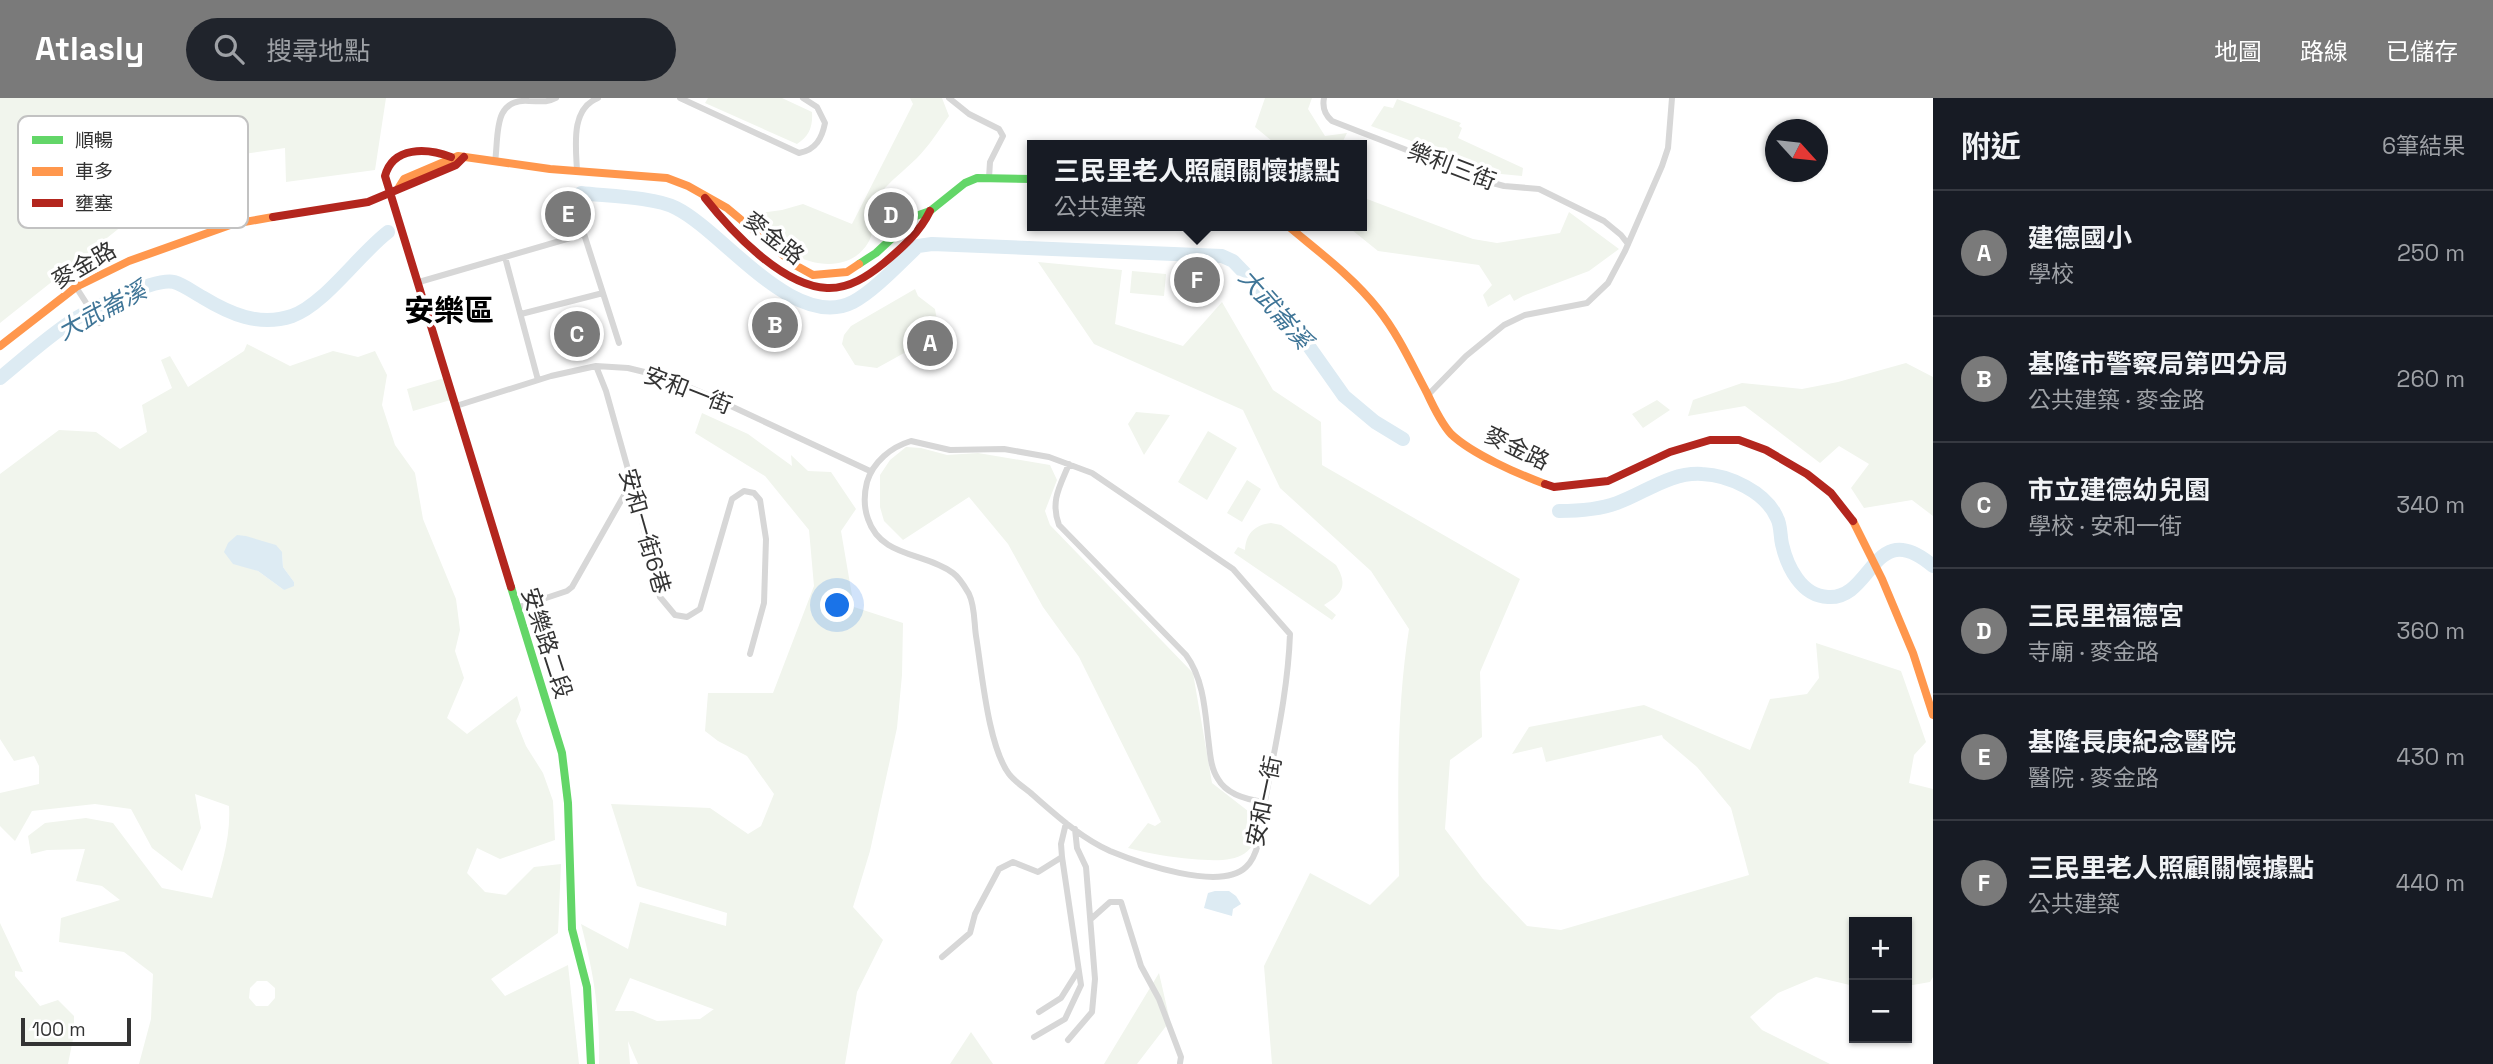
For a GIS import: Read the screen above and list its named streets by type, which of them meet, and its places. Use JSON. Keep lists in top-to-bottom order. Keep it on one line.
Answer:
{"streets":{"street":["樂利三街","麥金路","安和一街","安和一街6巷","安樂路二段"]},"crossings":[["麥金路","安樂路二段"],["安和一街","安和一街6巷"],["安和一街","安樂路二段"]],"districts":["安樂區"],"water":["大武崙溪"],"legend":["順暢","車多","壅塞"],"scale_bar":"100 m","north":"bottom right","page":{"header":"Atlasly","search":"搜尋地點","nav":["地圖","路線","已儲存"],"heading":["附近","6筆結果"],"popup":["三民里老人照顧關懷據點","公共建築"],"pins":["E","D","F","B","C","A"],"list":[{"mark":"A","name":"建德國小","note":"學校","value":"250 m"},{"mark":"B","name":"基隆市警察局第四分局","note":"公共建築 · 麥金路","value":"260 m"},{"mark":"C","name":"市立建德幼兒園","note":"學校 · 安和一街","value":"340 m"},{"mark":"D","name":"三民里福德宮","note":"寺廟 · 麥金路","value":"360 m"},{"mark":"E","name":"基隆長庚紀念醫院","note":"醫院 · 麥金路","value":"430 m"},{"mark":"F","name":"三民里老人照顧關懷據點","note":"公共建築","value":"440 m"}],"map_buttons":["+","−"],"scale":"100 m"}}
